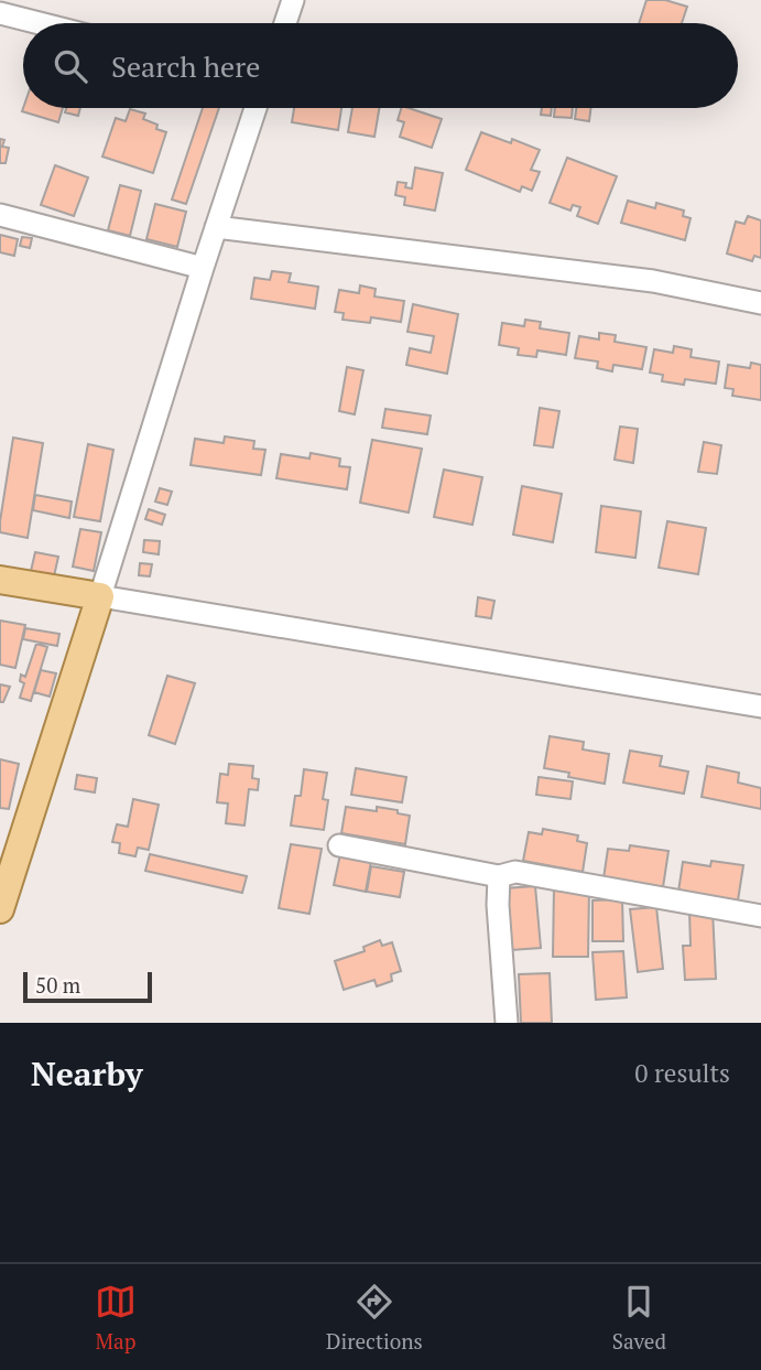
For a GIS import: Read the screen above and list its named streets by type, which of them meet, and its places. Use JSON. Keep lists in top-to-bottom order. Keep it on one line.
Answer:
{"scale_bar":"50 m","page":{"search":"Search here","scale":"50 m","heading":["Nearby","0 results"],"nav":["Map","Directions","Saved"]}}
